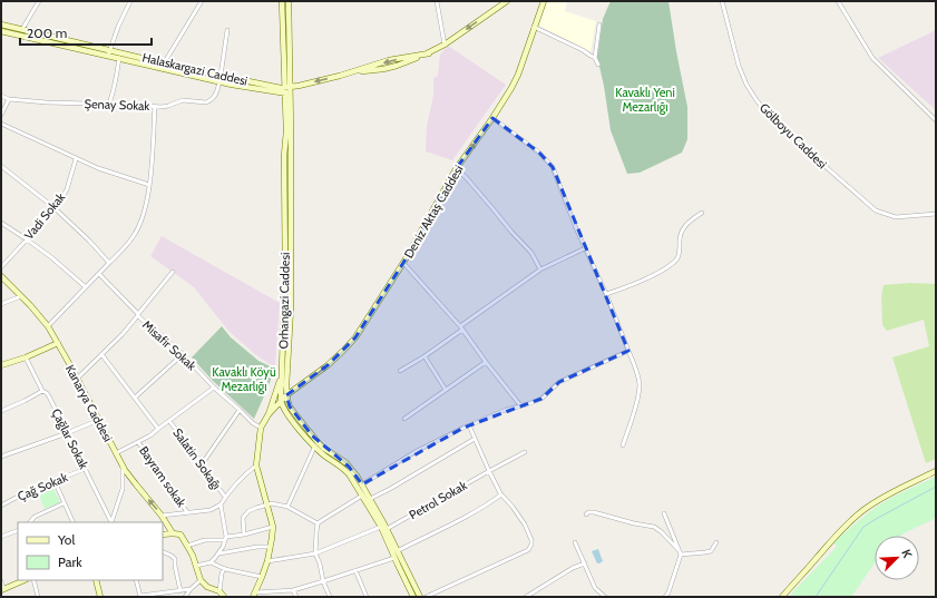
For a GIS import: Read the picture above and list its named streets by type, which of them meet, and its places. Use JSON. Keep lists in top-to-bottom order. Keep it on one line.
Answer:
{"streets":{"main road":["Halaskargazi Caddesi","Deniz Aktaş Caddesi","Orhangazi Caddesi","Kanarya Caddesi"],"street":["Şenay Sokak","Gölboyu Caddesi","Vadi Sokak","Misafir Sokak","Çağlar Sokak","Salatin Sokağı","Bayram sokak","Çağ Sokak","Petrol Sokak"]},"crossings":[["Deniz Aktaş Caddesi","Orhangazi Caddesi"],["Orhangazi Caddesi","Petrol Sokak"],["Çağlar Sokak","Çağ Sokak"]],"one_way":["Deniz Aktaş Caddesi"],"parks":["Kavaklı Yeni Mezarlığı","Kavaklı Köyü Mezarlığı"],"legend":["Yol","Park"],"scale_bar":"200 m","north":"top right"}
